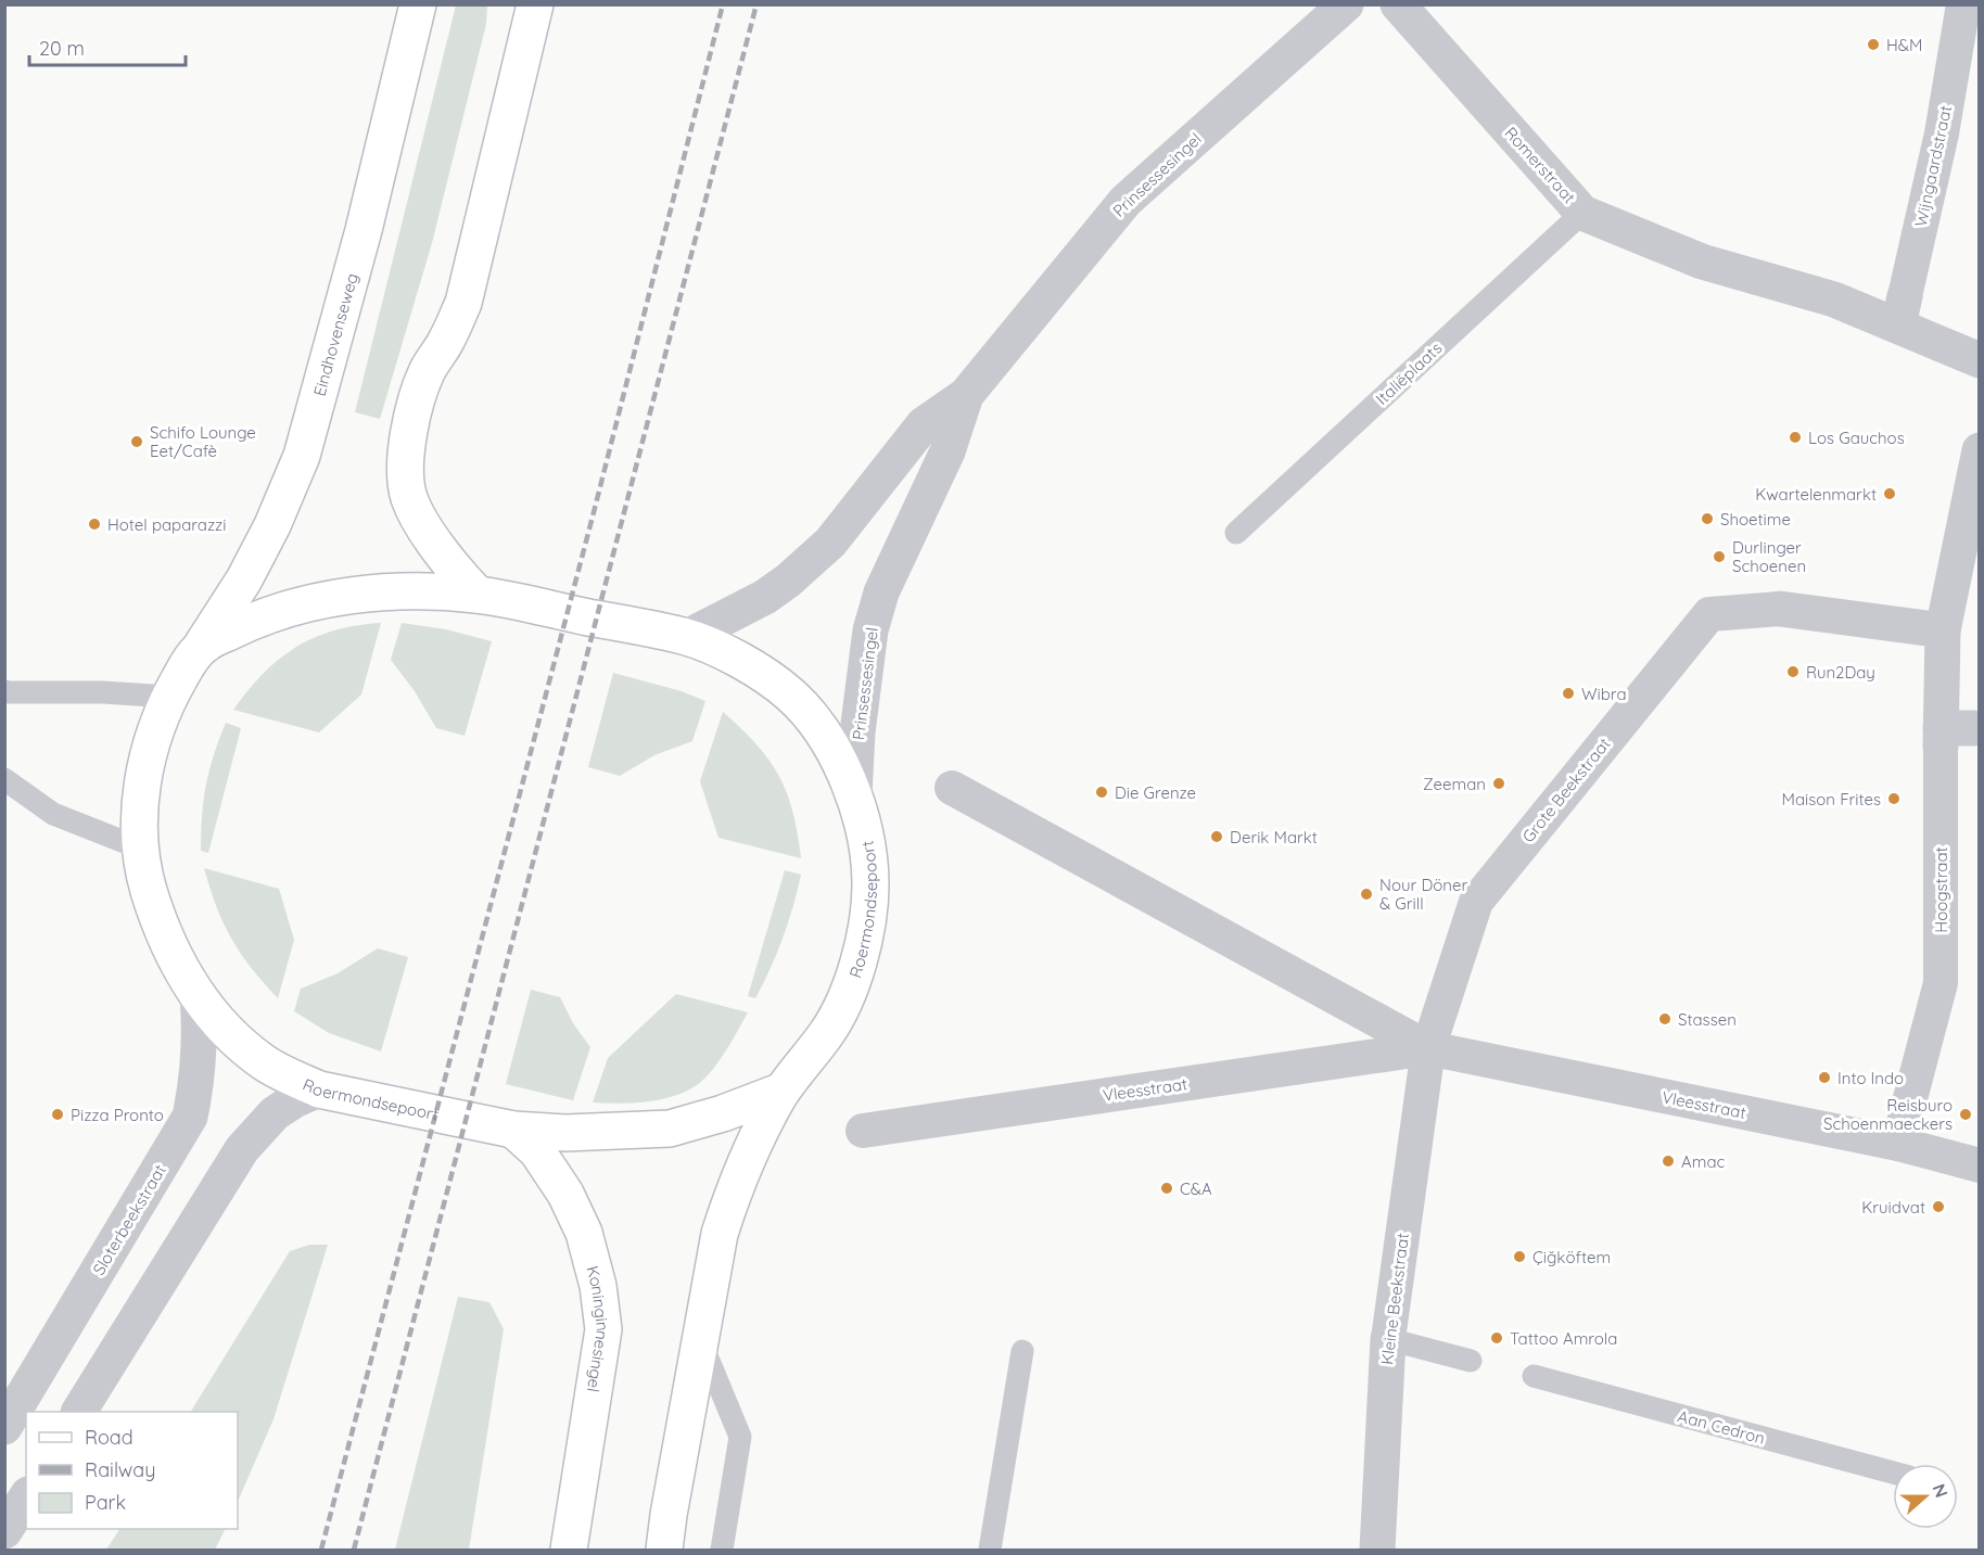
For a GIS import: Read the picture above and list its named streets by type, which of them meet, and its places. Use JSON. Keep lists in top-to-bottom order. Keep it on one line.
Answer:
{"streets":{"main road":["Eindhovenseweg","Roermondsepoort","Koninginnesingel"],"street":["Romerstraat","Wijngaardstraat","Prinsessesingel","Grote Beekstraat","Hoogstraat","Vleesstraat","Sloterbeekstraat","Kleine Beekstraat"],"lane":["Italiëplaats","Aan Cedron"]},"crossings":[["Romerstraat","Wijngaardstraat"],["Romerstraat","Italiëplaats"],["Prinsessesingel","Roermondsepoort"],["Eindhovenseweg","Roermondsepoort"],["Grote Beekstraat","Vleesstraat"],["Grote Beekstraat","Kleine Beekstraat"],["Hoogstraat","Vleesstraat"],["Roermondsepoort","Sloterbeekstraat"],["Roermondsepoort","Koninginnesingel"],["Vleesstraat","Kleine Beekstraat"]],"places":["H&M","Los Gauchos","Schifo Lounge Eet/Cafè","Kwartelenmarkt","Shoetime","Hotel paparazzi","Durlinger Schoenen","Run2Day","Wibra","Zeeman","Die Grenze","Maison Frites","Derik Markt","Nour Döner & Grill","Stassen","Into Indo","Pizza Pronto","Reisburo Schoenmaeckers","Amac","C&A","Kruidvat","Çiğköftem","Tattoo Amrola"],"legend":["Road","Railway","Park"],"scale_bar":"20 m","north":"right"}
